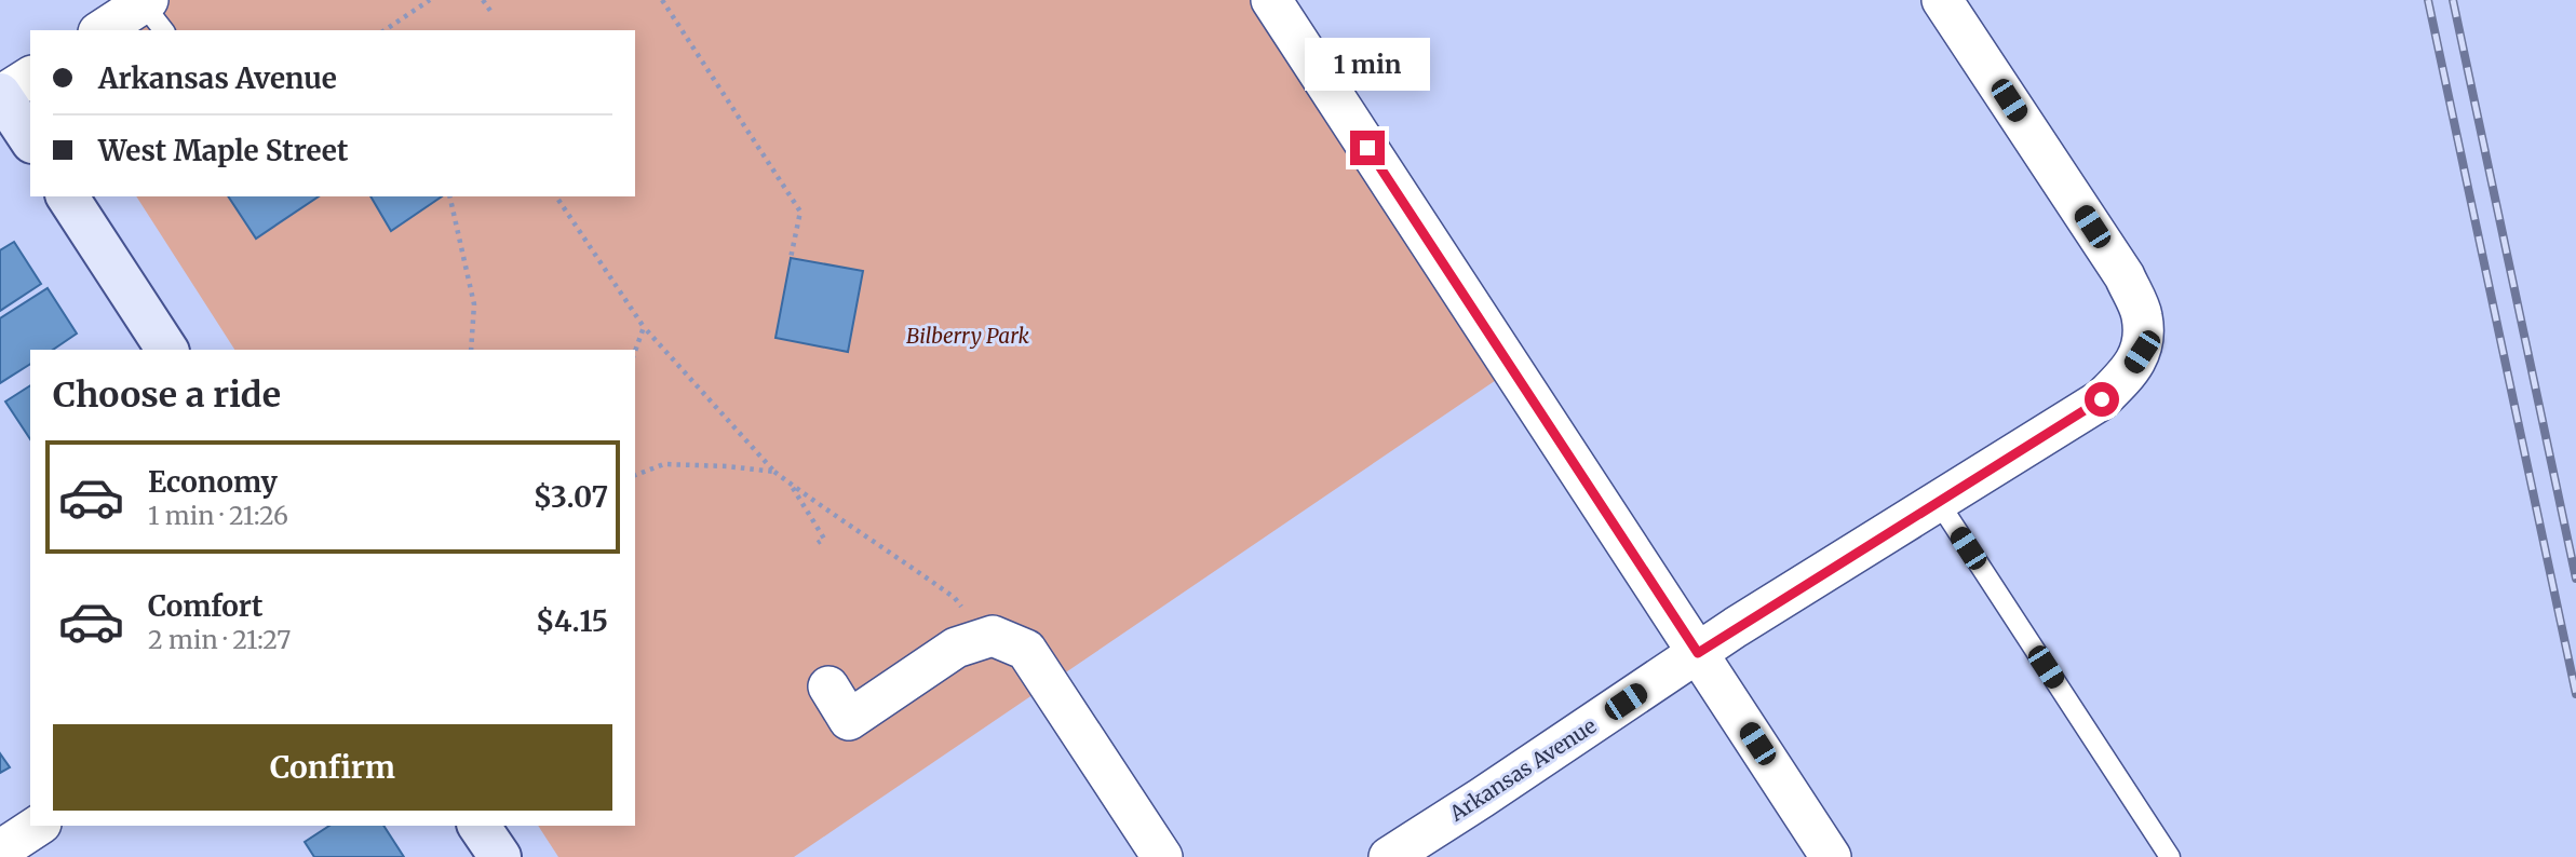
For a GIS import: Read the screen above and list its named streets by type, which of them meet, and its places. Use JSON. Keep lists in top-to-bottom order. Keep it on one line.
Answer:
{"streets":{"street":["Arkansas Avenue"]},"parks":["Bilberry Park"],"page":{"banner":["Arkansas Avenue","West Maple Street"],"bubble":"1 min","heading":"Choose a ride","list":[{"name":"Economy","note":"1 min · 21:26","value":"$3.07"},{"name":"Comfort","note":"2 min · 21:27","value":"$4.15"}],"buttons":"Confirm"}}
